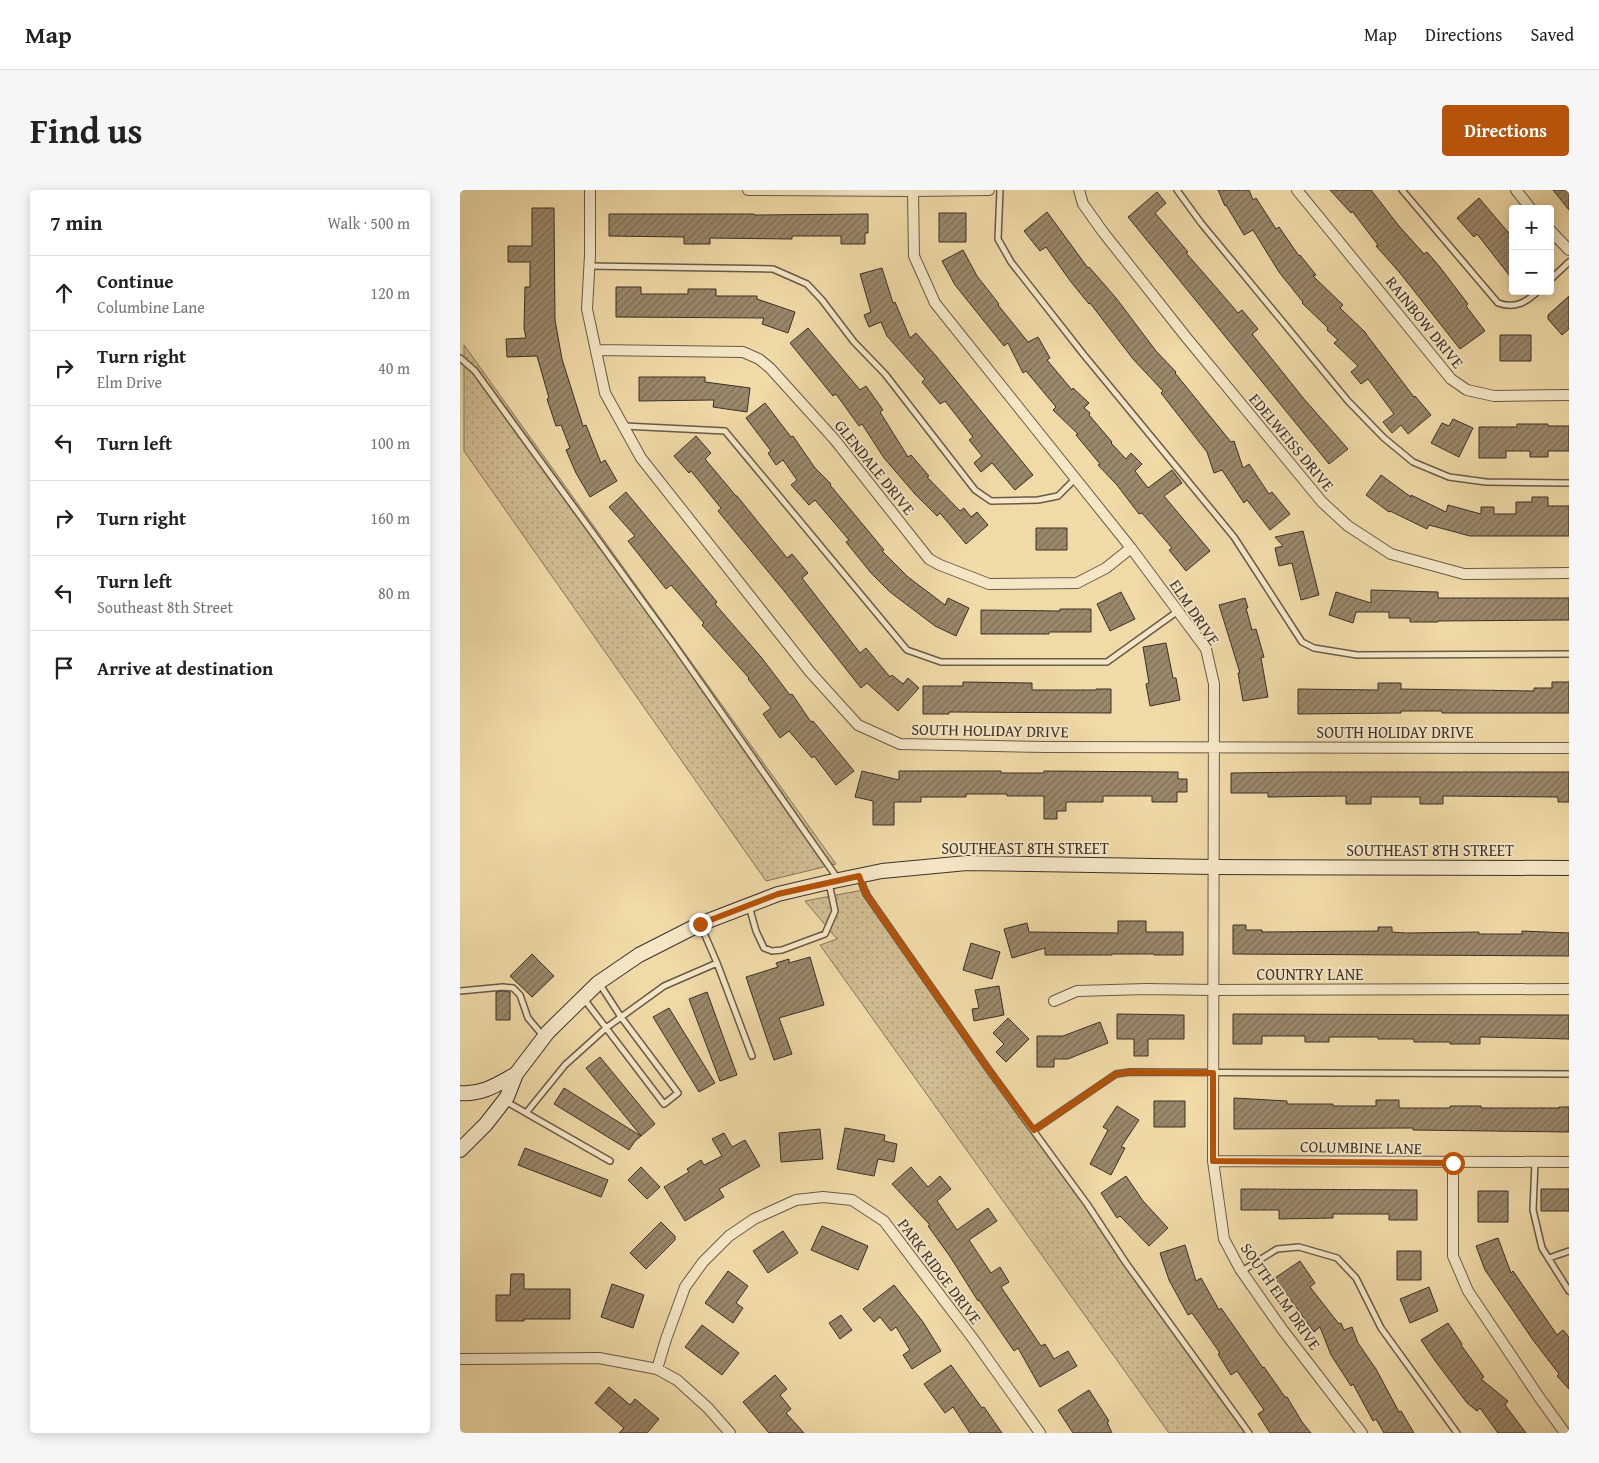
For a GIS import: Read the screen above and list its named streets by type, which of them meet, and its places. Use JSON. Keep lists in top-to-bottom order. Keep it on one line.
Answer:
{"streets":{"street":["RAINBOW DRIVE","EDELWEISS DRIVE","GLENDALE DRIVE","ELM DRIVE","SOUTH HOLIDAY DRIVE","SOUTHEAST 8TH STREET","COUNTRY LANE","COLUMBINE LANE","PARK RIDGE DRIVE","SOUTH ELM DRIVE"]},"crossings":[["GLENDALE DRIVE","ELM DRIVE"],["GLENDALE DRIVE","SOUTH HOLIDAY DRIVE"],["ELM DRIVE","SOUTH HOLIDAY DRIVE"],["ELM DRIVE","SOUTHEAST 8TH STREET"],["ELM DRIVE","COUNTRY LANE"],["ELM DRIVE","COLUMBINE LANE"],["ELM DRIVE","SOUTH ELM DRIVE"],["COLUMBINE LANE","SOUTH ELM DRIVE"]],"page":{"header":"Map","nav":["Map","Directions","Saved"],"title":"Find us","buttons":"Directions","heading":["7 min","Walk · 500 m"],"map_buttons":["+","−"],"list":[["Continue","Columbine Lane","120 m"],["Turn right","Elm Drive","40 m"],["Turn left","100 m"],["Turn right","160 m"],["Turn left","Southeast 8th Street","80 m"],"Arrive at destination"]}}
